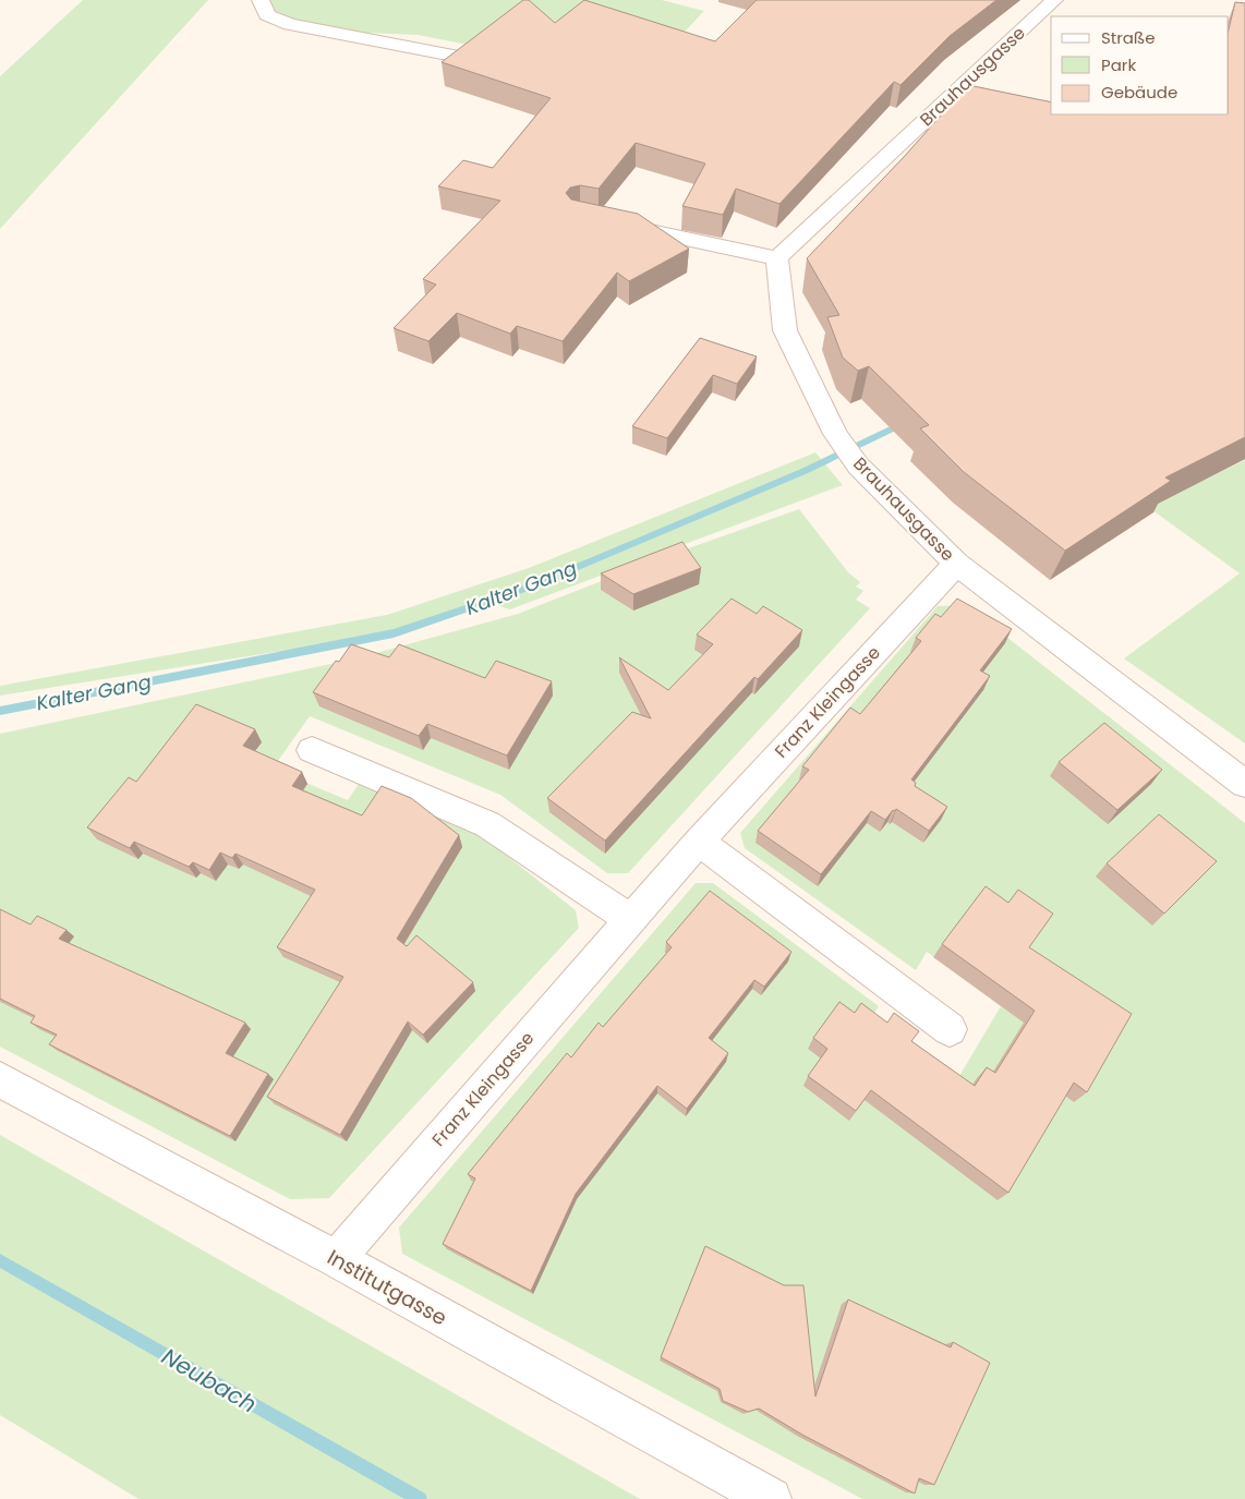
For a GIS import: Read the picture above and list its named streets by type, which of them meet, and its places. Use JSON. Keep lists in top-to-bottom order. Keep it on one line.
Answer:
{"streets":{"street":["Brauhausgasse","Franz Kleingasse","Institutgasse"]},"crossings":[["Brauhausgasse","Franz Kleingasse"],["Franz Kleingasse","Institutgasse"]],"water":["Kalter Gang","Neubach"],"legend":["Straße","Park","Gebäude"]}
